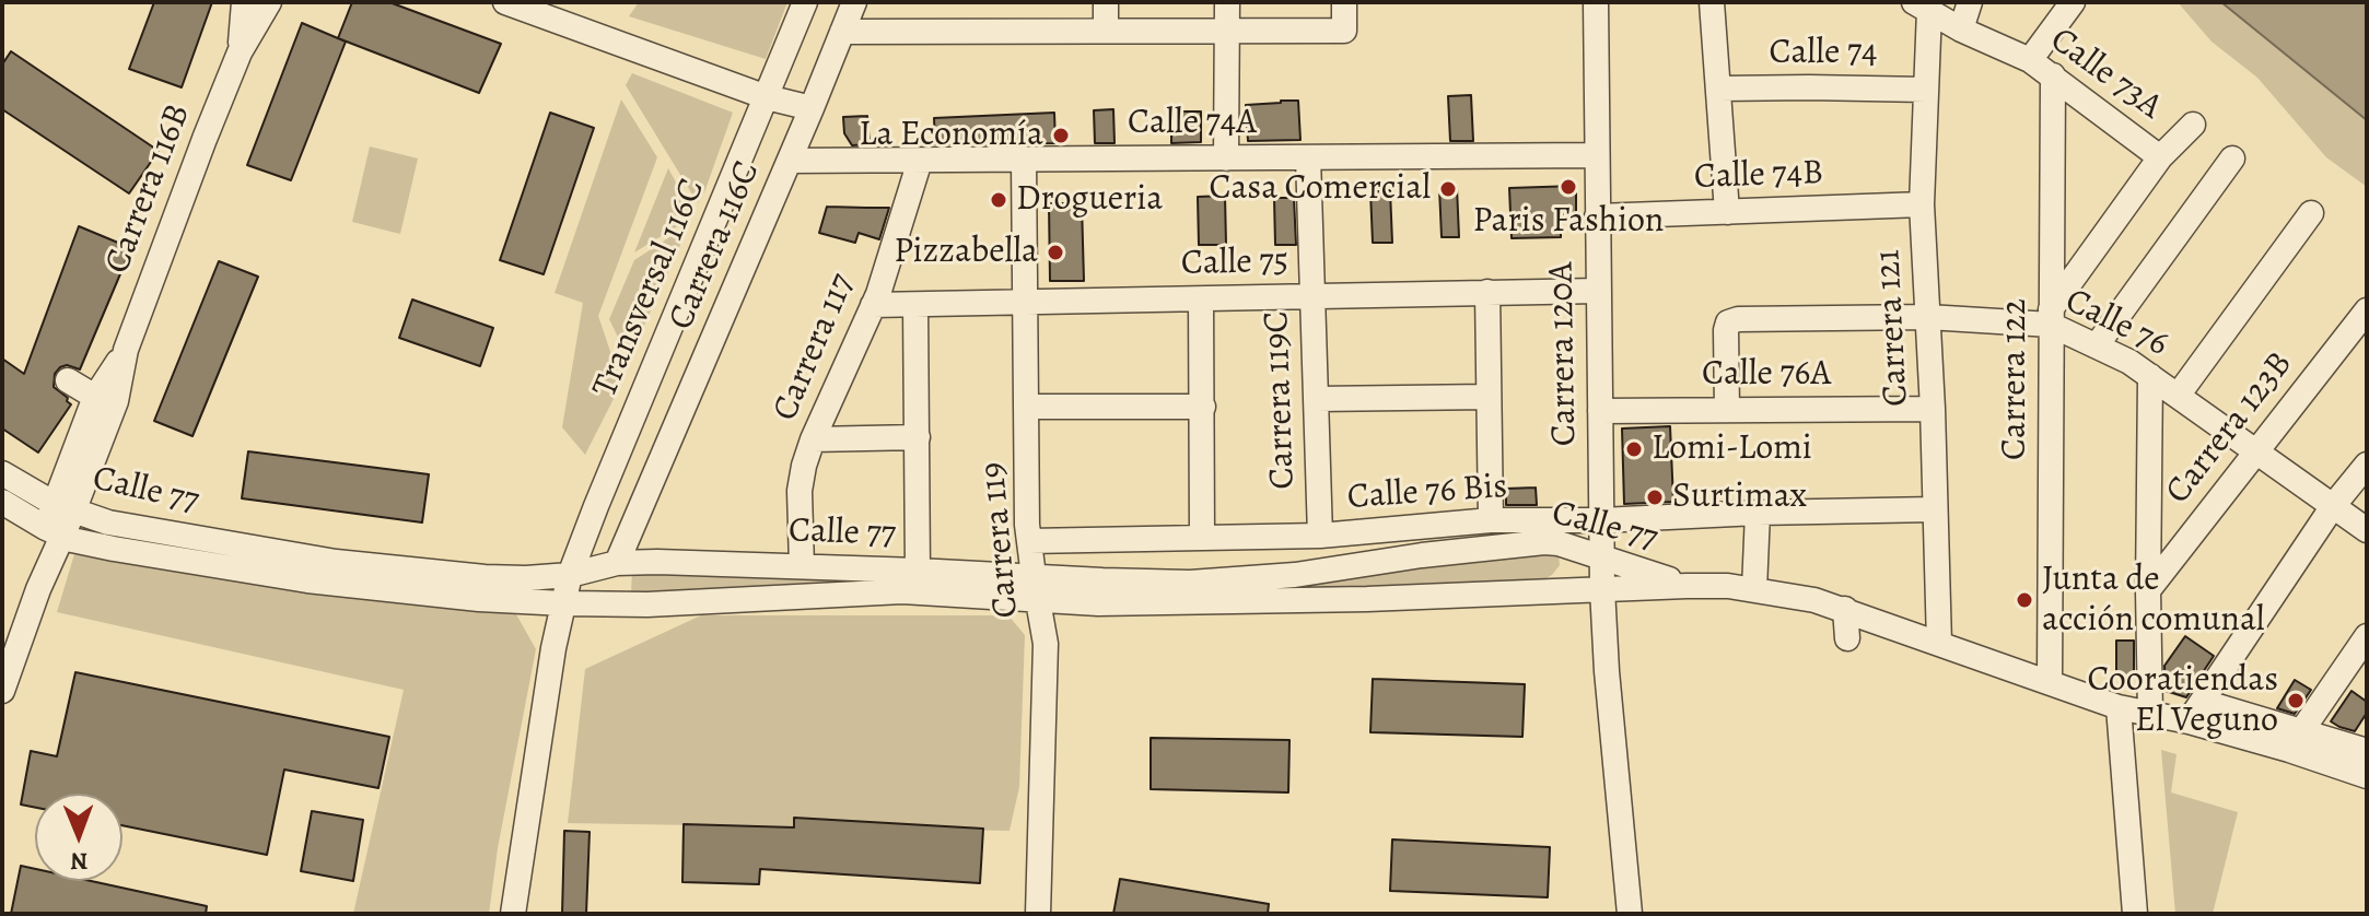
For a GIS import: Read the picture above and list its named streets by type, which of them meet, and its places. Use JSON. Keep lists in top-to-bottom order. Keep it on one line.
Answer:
{"streets":{"street":["Calle 74","Calle 73A","Calle 74A","Calle 74B","Carrera 116B","Carrera 116C","Calle 75","Transversal 116C","Calle 76","Carrera 121","Carrera 117","Carrera 120A","Calle 76A","Carrera 122","Carrera 119C","Carrera 123B","Calle 77","Calle 76 Bis","Carrera 119"]},"crossings":[["Calle 74","Carrera 121"],["Calle 73A","Carrera 121"],["Calle 73A","Carrera 122"],["Calle 74A","Carrera 116C"],["Calle 74A","Carrera 117"],["Calle 74A","Carrera 120A"],["Calle 74A","Carrera 119C"],["Calle 74A","Carrera 119"],["Calle 74B","Carrera 121"],["Calle 74B","Carrera 120A"],["Carrera 116B","Calle 77"],["Carrera 116C","Calle 77"],["Calle 75","Carrera 117"],["Calle 75","Carrera 120A"],["Calle 75","Carrera 119C"],["Calle 75","Carrera 119"],["Transversal 116C","Calle 77"],["Calle 76","Carrera 121"],["Calle 76","Calle 76A"],["Calle 76","Carrera 122"],["Calle 76","Carrera 123B"],["Carrera 121","Calle 76A"],["Carrera 121","Calle 77"],["Carrera 121","Calle 76 Bis"],["Carrera 117","Calle 77"],["Carrera 120A","Calle 76A"],["Carrera 120A","Calle 77"],["Carrera 120A","Calle 76 Bis"],["Carrera 122","Calle 77"],["Carrera 119C","Calle 77"],["Carrera 119C","Calle 76 Bis"],["Calle 77","Carrera 119"],["Calle 76 Bis","Carrera 119"]],"places":["La Economía","Paris Fashion","Casa Comercial","Drogueria","Pizzabella","Lomi-Lomi","Surtimax","Junta de acción comunal","Cooratiendas El Veguno"],"north":"bottom"}
